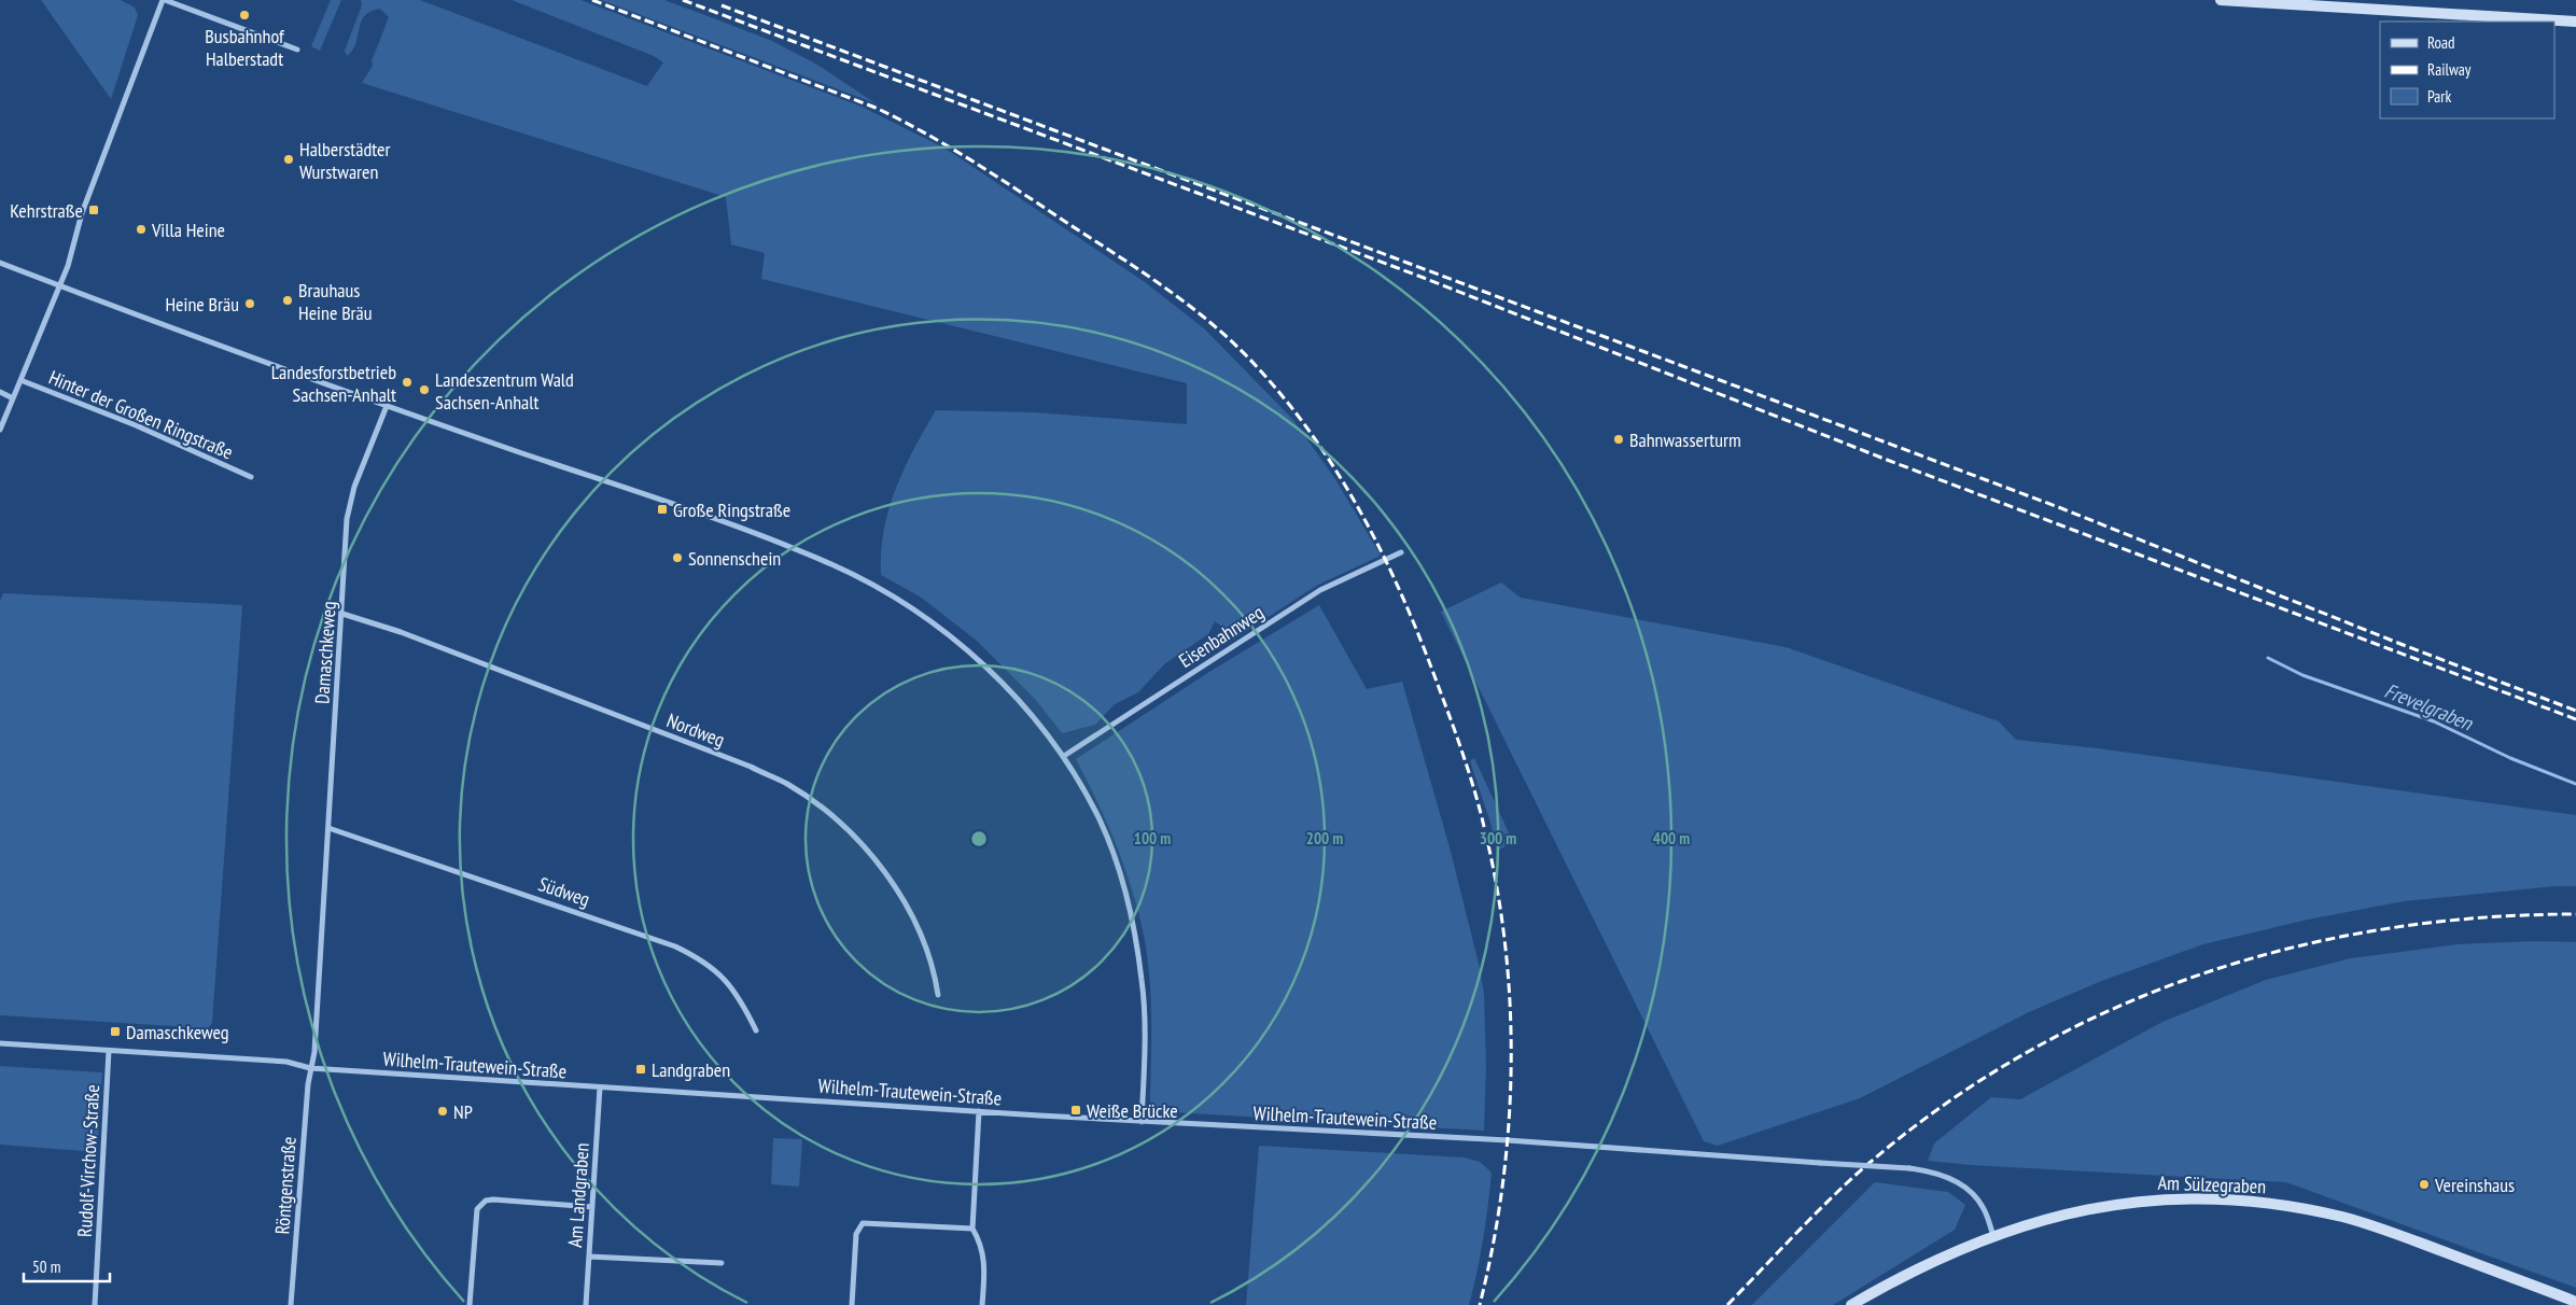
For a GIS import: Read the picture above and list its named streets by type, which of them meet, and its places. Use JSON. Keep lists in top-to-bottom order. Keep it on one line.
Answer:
{"streets":{"street":["Hinter der Großen Ringstraße","Eisenbahnweg","Damaschkeweg","Nordweg","Südweg","Wilhelm-Trautewein-Straße","Rudolf-Virchow-Straße","Am Sülzegraben","Röntgenstraße","Am Landgraben"]},"crossings":[["Damaschkeweg","Nordweg"],["Damaschkeweg","Südweg"],["Damaschkeweg","Wilhelm-Trautewein-Straße"],["Damaschkeweg","Röntgenstraße"],["Wilhelm-Trautewein-Straße","Rudolf-Virchow-Straße"],["Wilhelm-Trautewein-Straße","Am Sülzegraben"],["Wilhelm-Trautewein-Straße","Röntgenstraße"],["Wilhelm-Trautewein-Straße","Am Landgraben"]],"water":["Frevelgraben"],"places":{"other":["Busbahnhof Halberstadt","Halberstädter Wurstwaren","Villa Heine","Brauhaus Heine Bräu","Heine Bräu","Landesforstbetrieb Sachsen-Anhalt","Landeszentrum Wald Sachsen-Anhalt","Bahnwasserturm","Sonnenschein","NP","Vereinshaus"],"transit":["Kehrstraße","Große Ringstraße","Damaschkeweg","Landgraben","Weiße Brücke"]},"legend":["Road","Railway","Park"],"scale_bar":"50 m","rings":["100 m","200 m","300 m","400 m"]}
